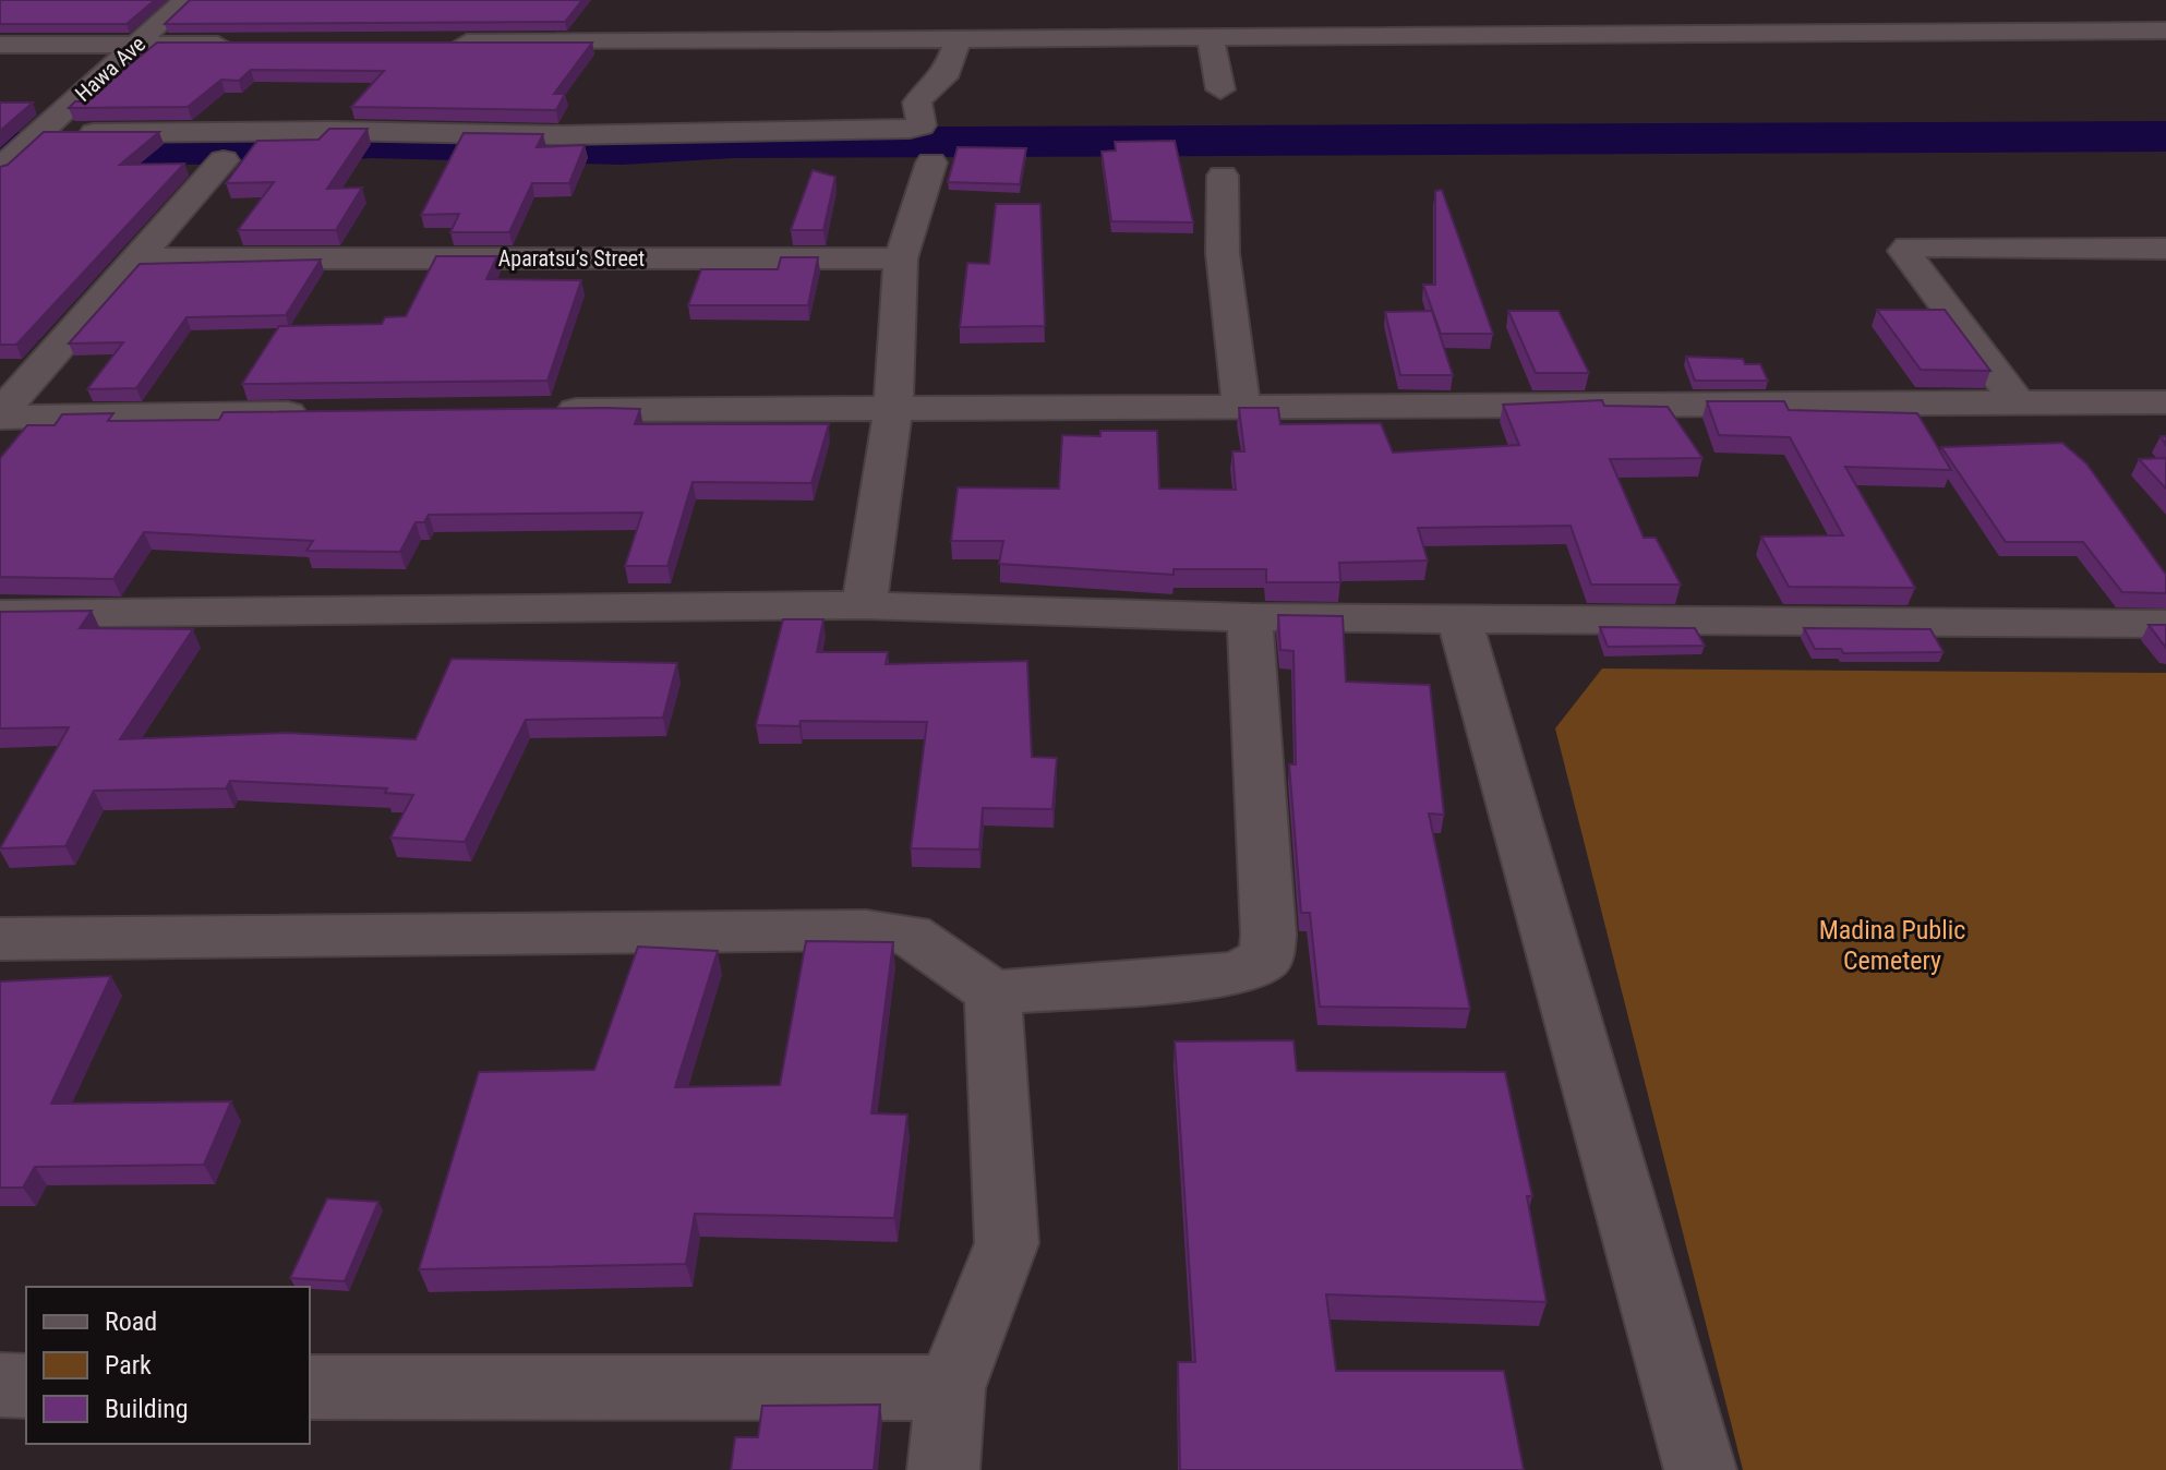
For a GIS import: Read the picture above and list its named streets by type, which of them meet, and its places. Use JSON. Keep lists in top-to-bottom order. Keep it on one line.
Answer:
{"streets":{"street":["Hawa Ave","Aparatsu’s Street"]},"parks":["Madina Public Cemetery"],"legend":["Road","Park","Building"]}
